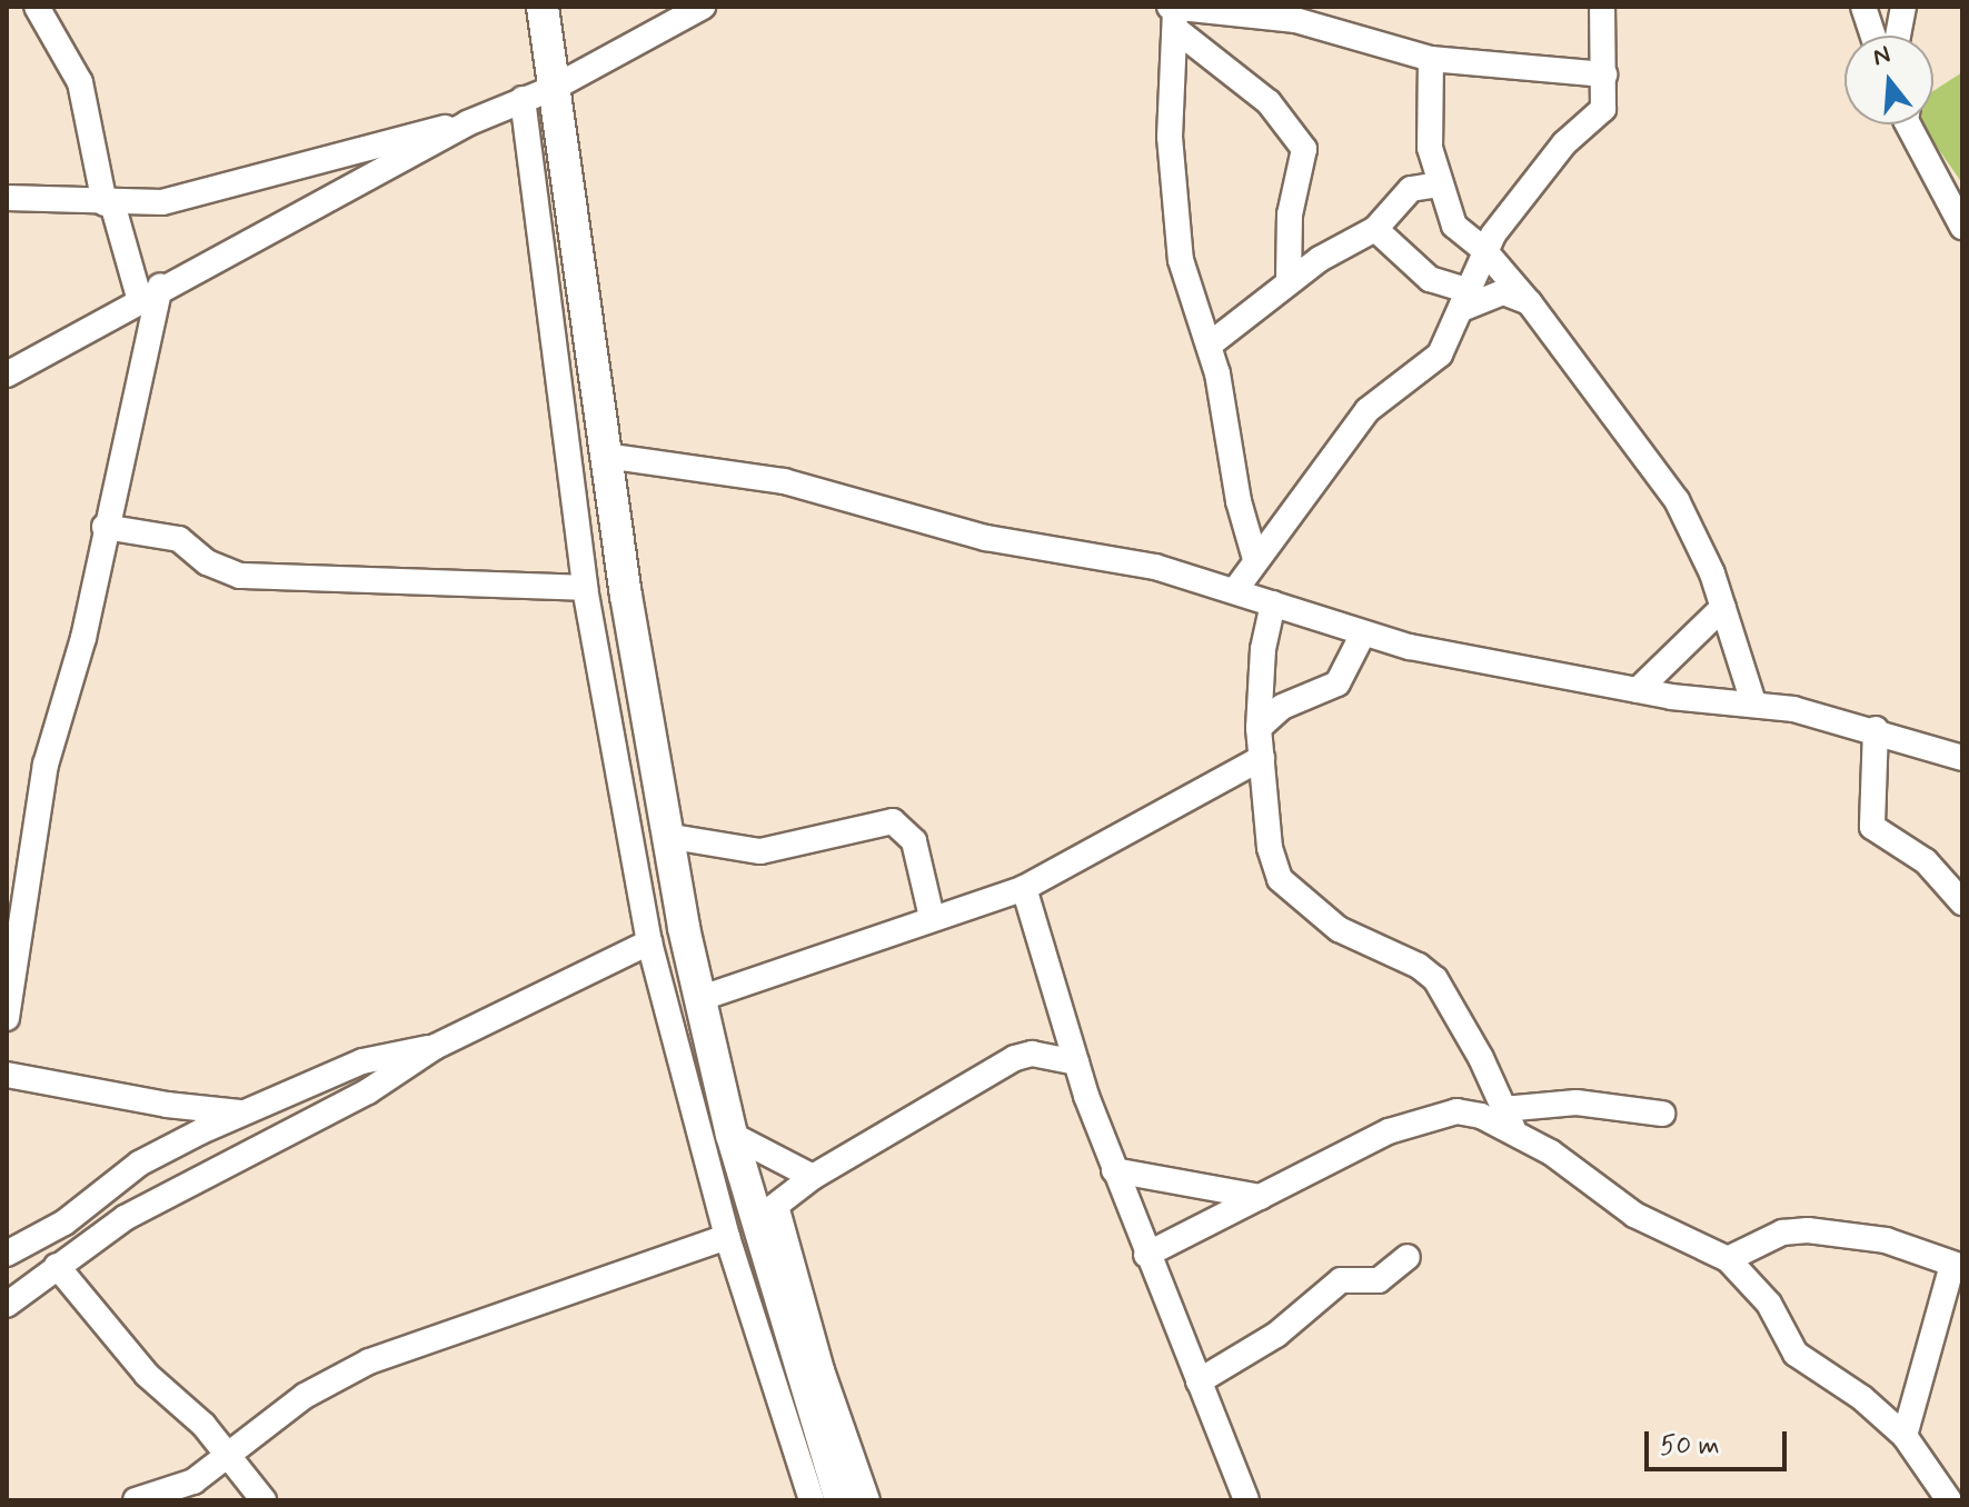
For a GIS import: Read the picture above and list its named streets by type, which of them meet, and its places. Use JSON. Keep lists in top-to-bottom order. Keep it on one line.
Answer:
{"scale_bar":"50 m","north":"top"}
